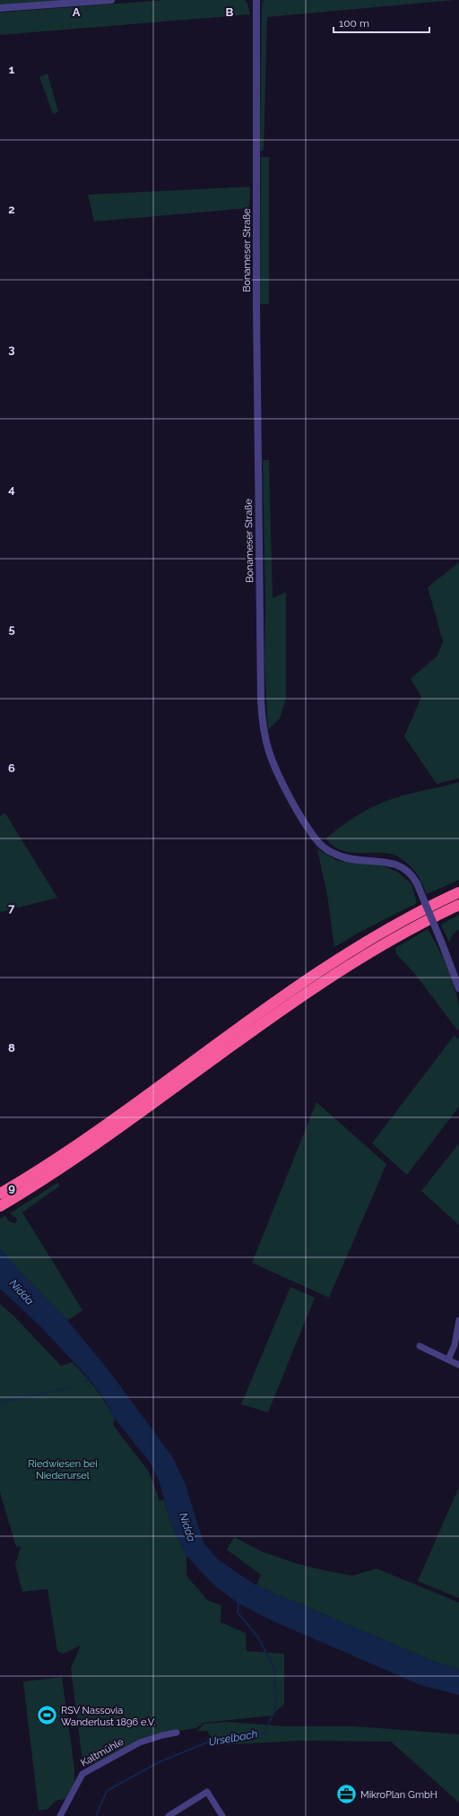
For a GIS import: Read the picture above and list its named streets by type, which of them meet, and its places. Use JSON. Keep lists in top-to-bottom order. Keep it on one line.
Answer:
{"streets":{"street":["Bonameser Straße","Kaltmühle"]},"water":["Nidda","Urselbach"],"parks":["Riedwiesen bei Niederursel"],"places":{"sports":["RSV Nassovia Wanderlust 1896 e.V."],"office":["MikroPlan GmbH"]},"scale_bar":"100 m","grid":{"columns":["A","B"],"rows":["1","2","3","4","5","6","7","8","9"]}}
